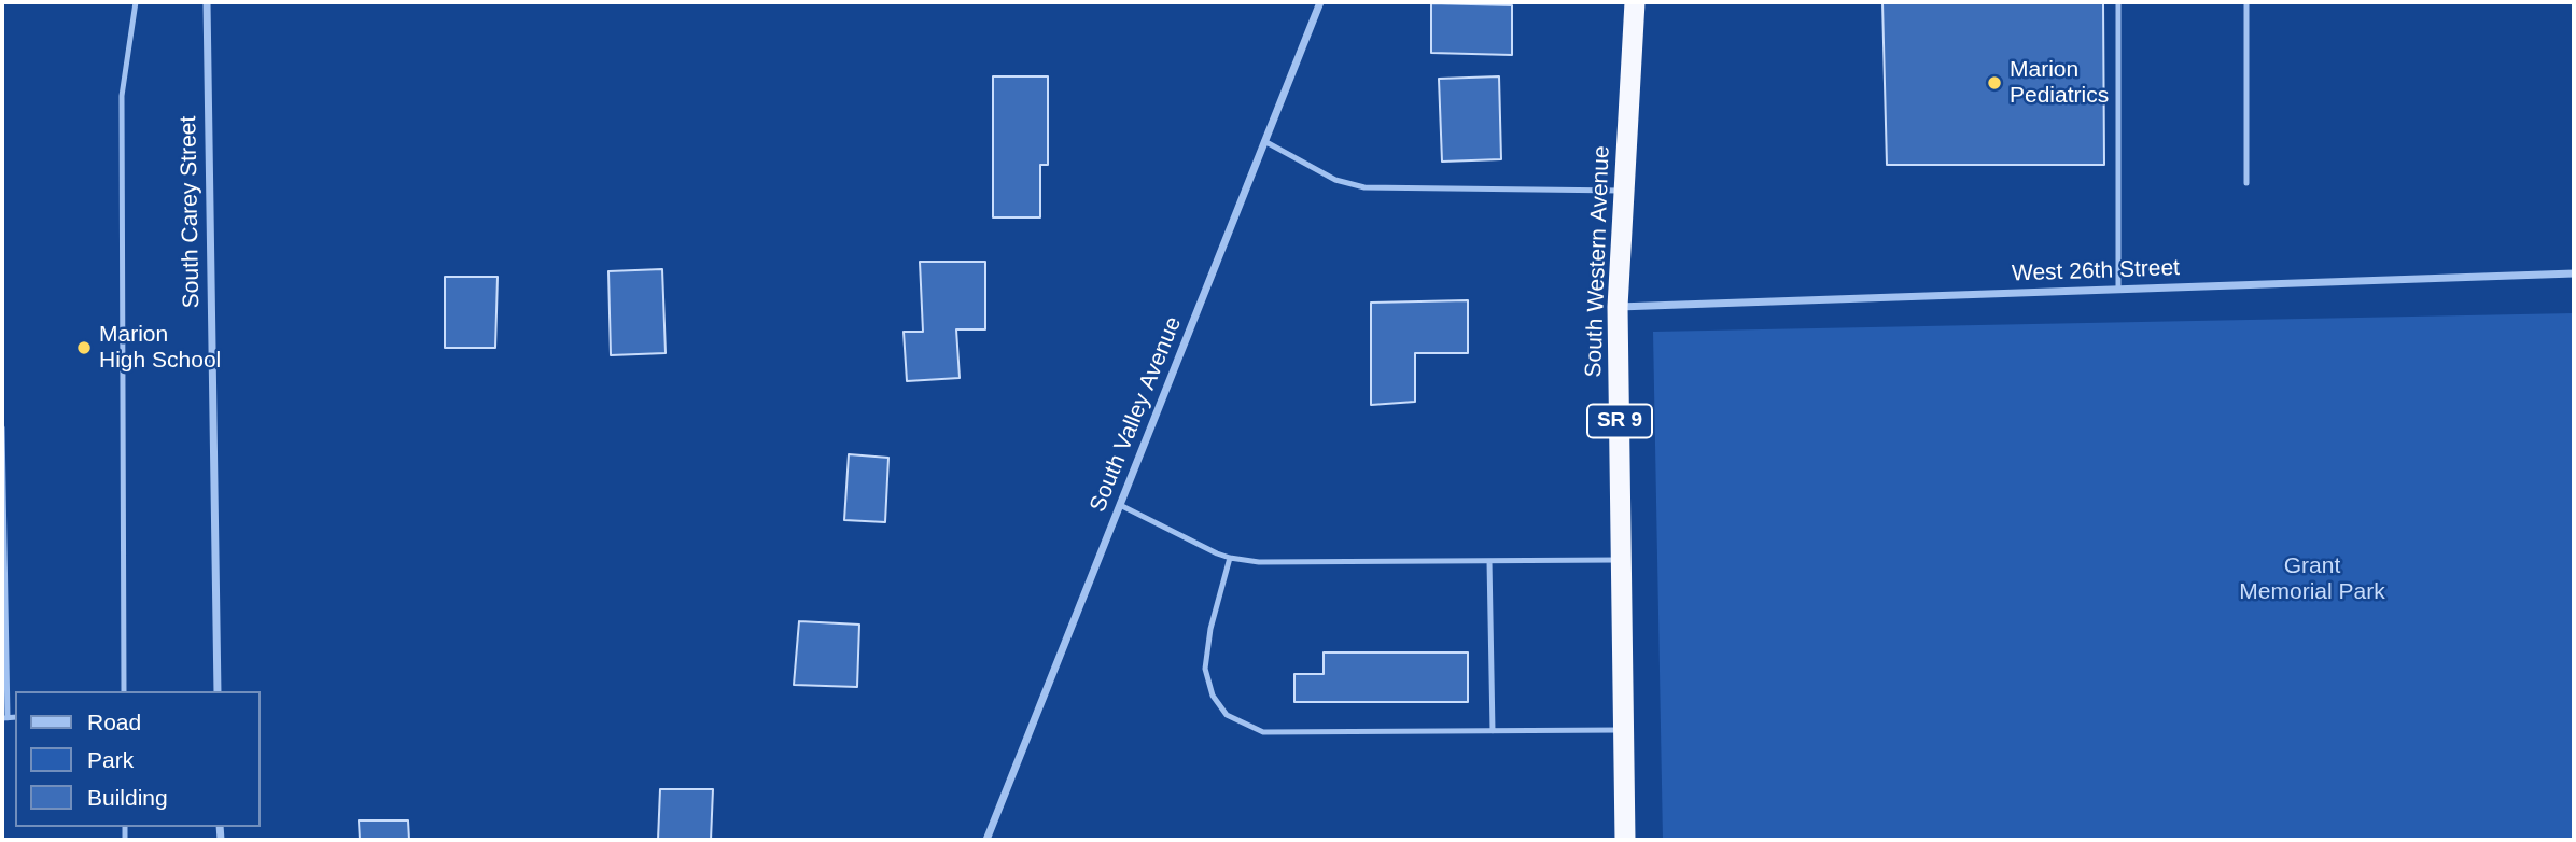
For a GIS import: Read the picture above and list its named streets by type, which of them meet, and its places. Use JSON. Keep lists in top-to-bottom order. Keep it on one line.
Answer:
{"streets":{"highway":["South Western Avenue","SR 9"],"street":["South Carey Street","West 26th Street","South Valley Avenue"]},"crossings":[["South Western Avenue","West 26th Street"]],"parks":["Grant Memorial Park"],"places":["Marion Pediatrics","Marion High School"],"legend":["Road","Park","Building"]}
